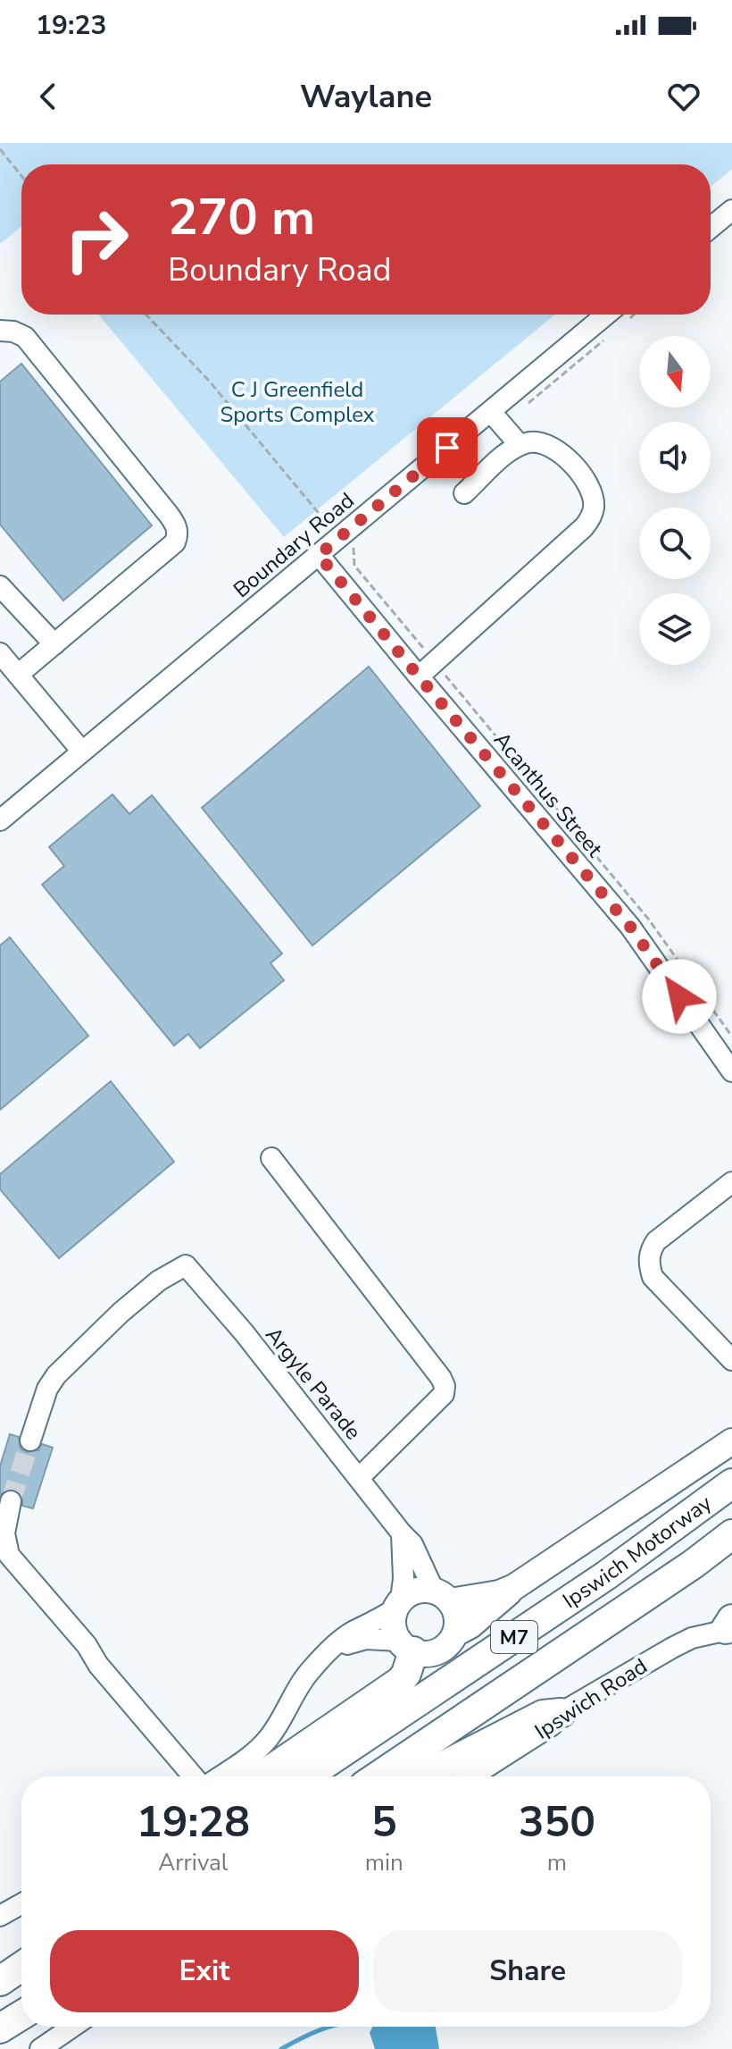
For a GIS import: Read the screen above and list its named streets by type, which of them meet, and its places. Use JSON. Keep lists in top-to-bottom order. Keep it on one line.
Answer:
{"streets":{"highway":["Ipswich Motorway","M7"],"street":["Boundary Road","Acanthus Street","Argyle Parade","Ipswich Road"]},"crossings":[["Boundary Road","Acanthus Street"]],"parks":["C J Greenfield Sports Complex"],"north":"bottom","page":{"status":"19:23","header":"Waylane","turn":["270 m","Boundary Road"],"eta":["19:28","Arrival","5","min","350","m"],"buttons":["Exit","Share"]}}
